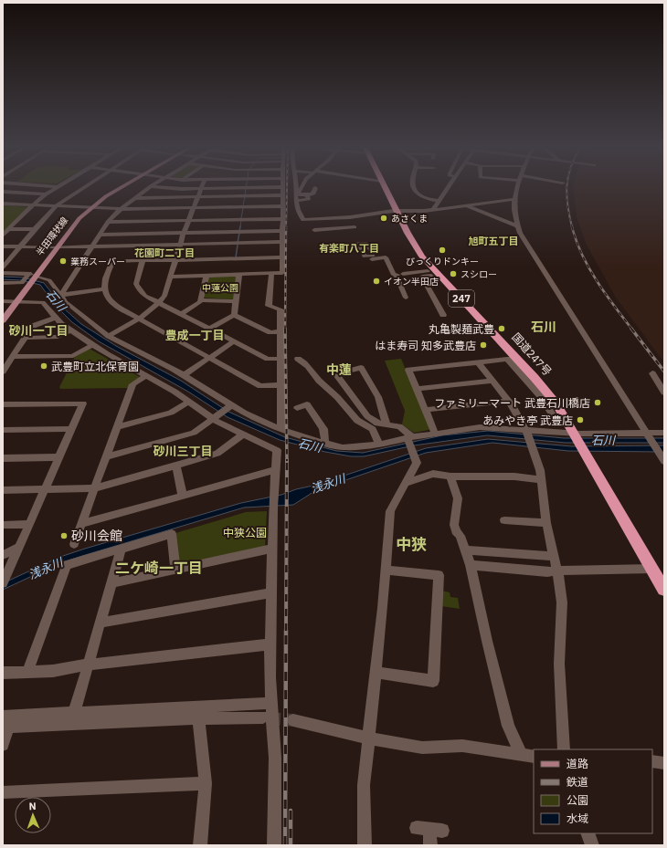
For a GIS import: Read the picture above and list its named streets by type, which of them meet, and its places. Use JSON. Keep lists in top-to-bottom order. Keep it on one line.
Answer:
{"streets":{"highway":["247","国道247号"],"main road":["半田環状線"]},"districts":["旭町五丁目","有楽町八丁目","花園町二丁目","石川","砂川一丁目","豊成一丁目","中蓮","砂川三丁目","中狭","二ケ崎一丁目"],"water":["石川","浅永川"],"parks":["中蓮公園","中狭公園"],"places":["あさくま","びっくりドンキー","業務スーパー","スシロー","イオン半田店","丸亀製麺武豊","はま寿司 知多武豊店","武豊町立北保育園","ファミリーマート 武豊石川橋店","あみやき亭 武豊店","砂川会館"],"legend":["道路","鉄道","公園","水域"],"north":"top"}
